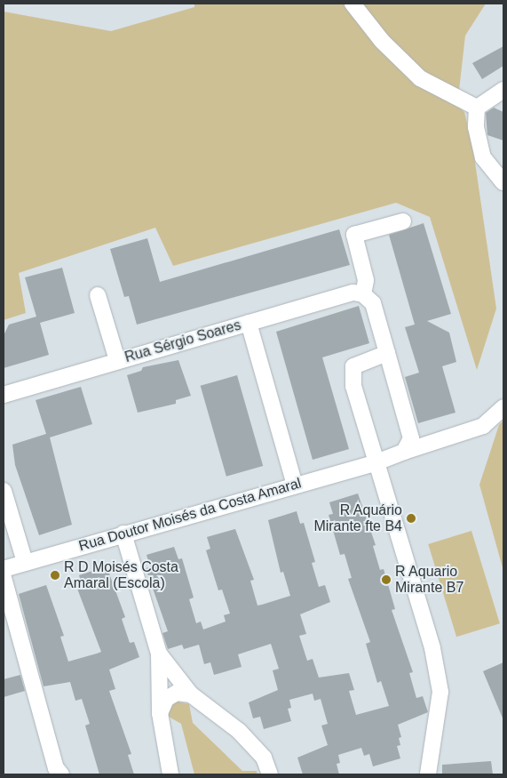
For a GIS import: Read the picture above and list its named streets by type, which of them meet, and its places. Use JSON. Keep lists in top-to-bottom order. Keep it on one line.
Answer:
{"streets":{"street":["Rua Sérgio Soares","Rua Doutor Moisés da Costa Amaral"]},"places":["R Aquário Mirante fte B4","R D Moisés Costa Amaral (Escola)","R Aquario Mirante B7"]}
